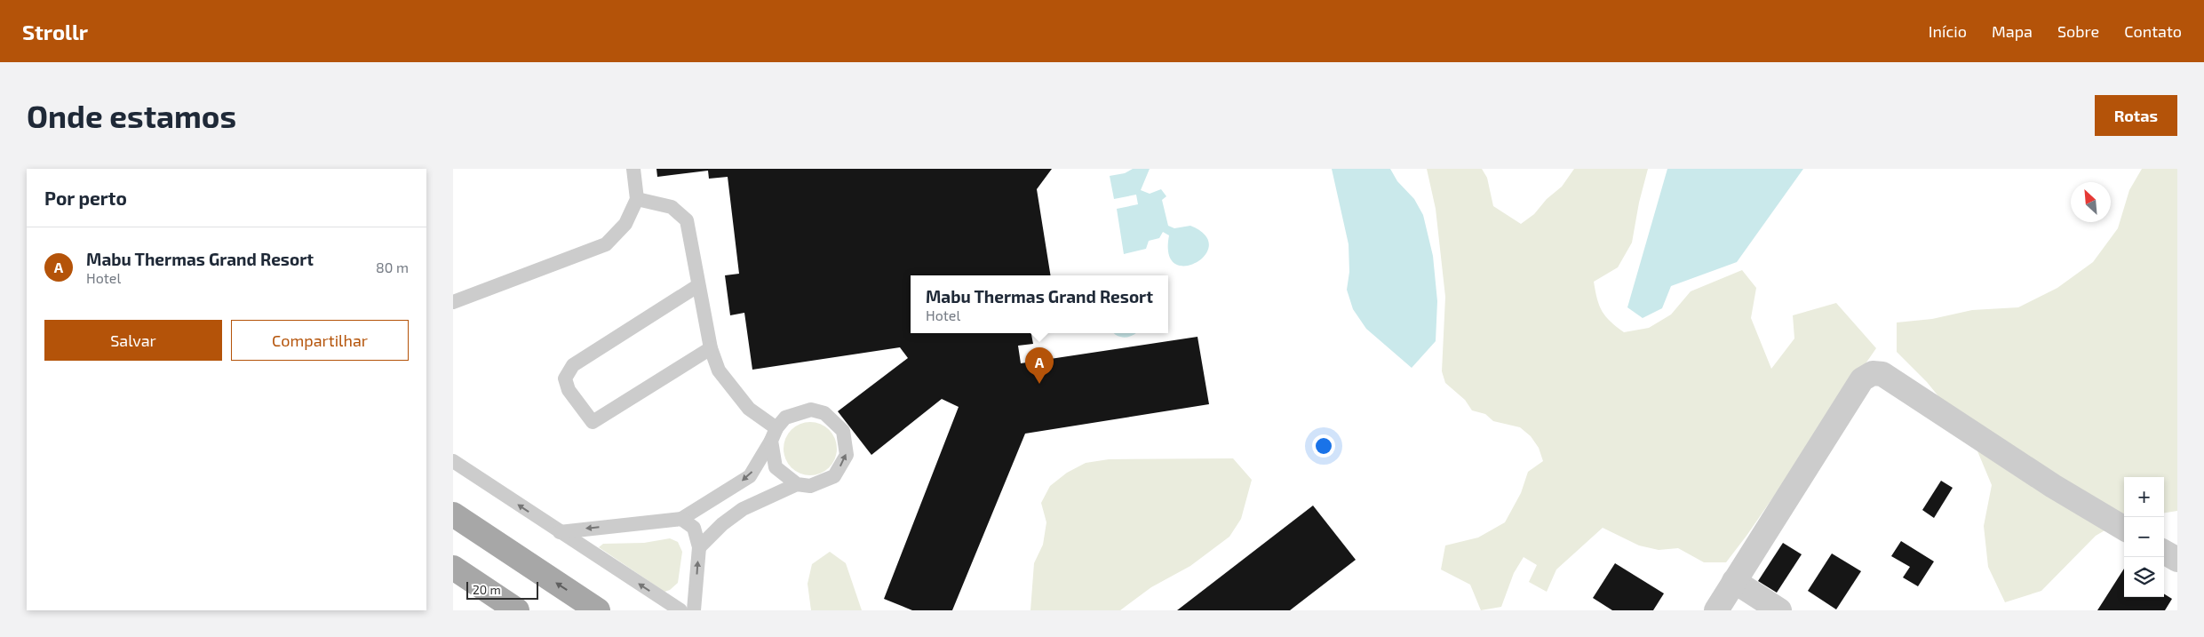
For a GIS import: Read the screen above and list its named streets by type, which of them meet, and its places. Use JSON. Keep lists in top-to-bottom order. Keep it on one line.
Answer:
{"scale_bar":"20 m","north":"top left","page":{"header":"Strollr","nav":["Início","Mapa","Sobre","Contato"],"buttons":["Rotas",["Salvar","Compartilhar"]],"title":"Onde estamos","heading":"Por perto","list":[{"mark":"A","name":"Mabu Thermas Grand Resort","note":"Hotel","value":"80 m"}],"popup":["Mabu Thermas Grand Resort","Hotel"],"pins":"A","map_buttons":["+","−"],"scale":"20 m"}}
